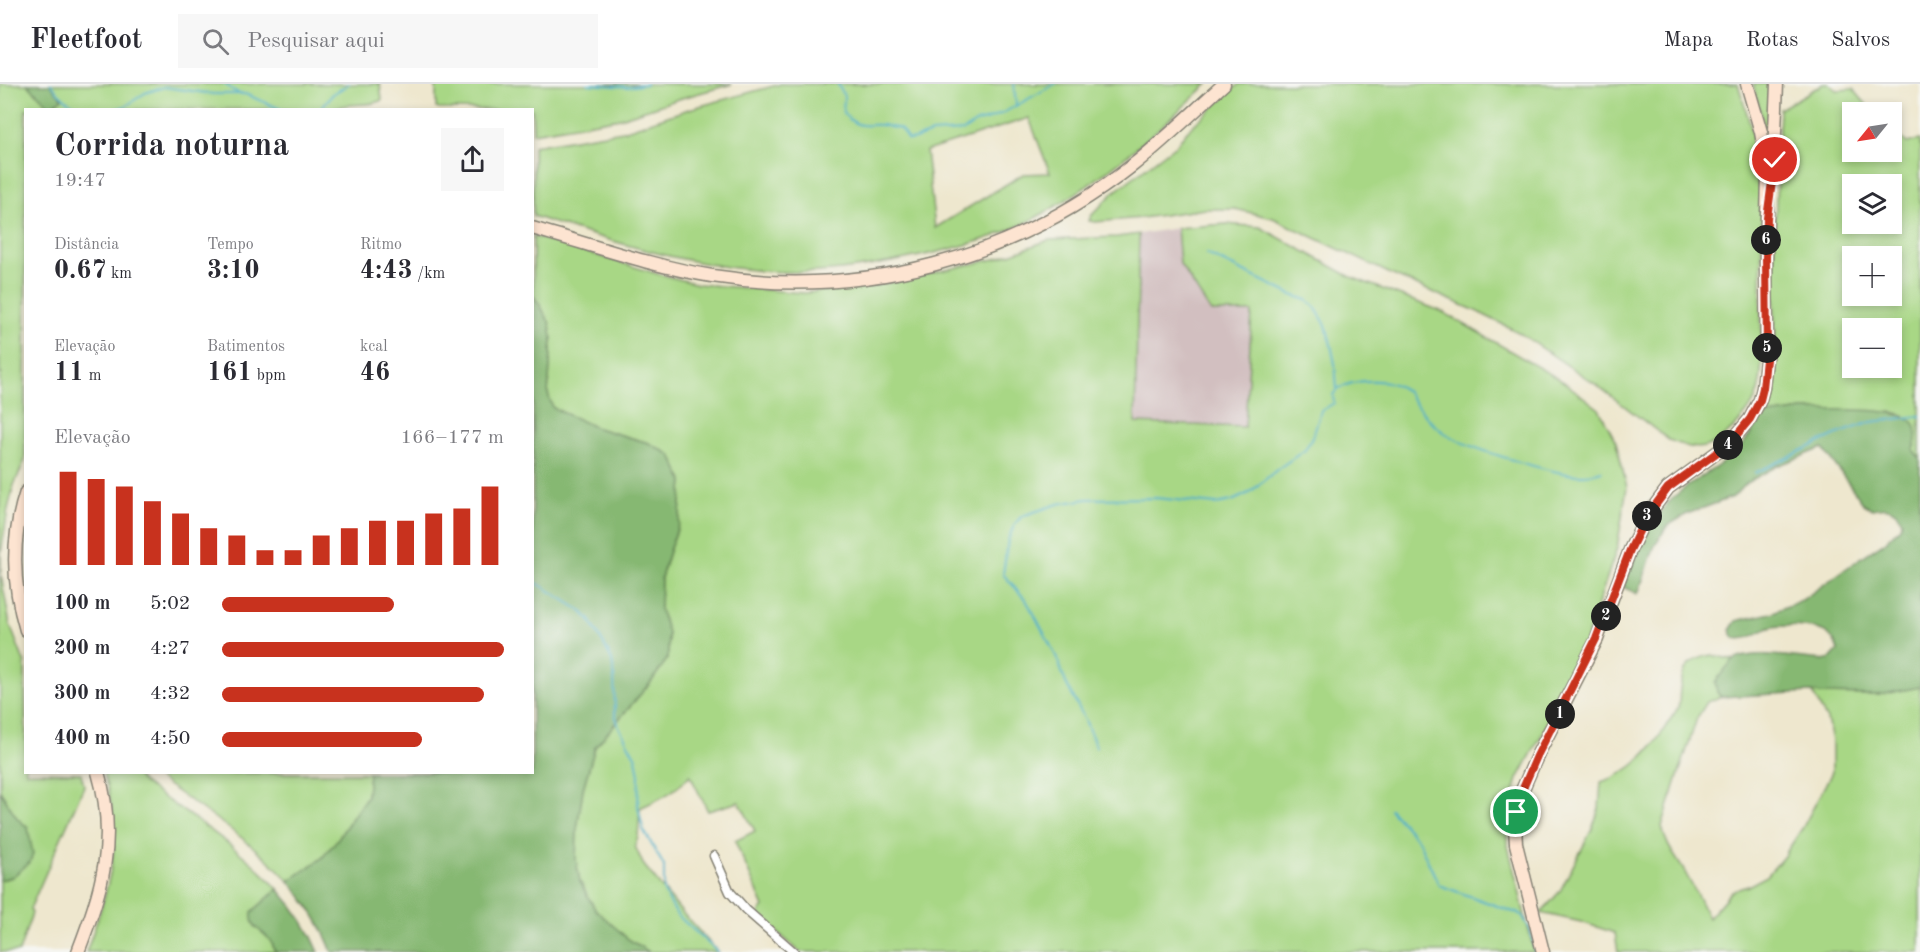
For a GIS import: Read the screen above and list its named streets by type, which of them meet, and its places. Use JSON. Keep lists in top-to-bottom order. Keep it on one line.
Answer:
{"north":"bottom left","page":{"header":"Fleetfoot","search":"Pesquisar aqui","nav":["Mapa","Rotas","Salvos"],"map_buttons":["+","−"],"heading":["Corrida noturna","19:47"],"stats":[["Distância","0.67 km"],["Tempo","3:10"],["Ritmo","4:43 /km"],["Elevação","11 m"],["Batimentos","161 bpm"],["kcal","46"]],"pins":["6","5","4","3","2","1"],"chart":["Elevação","166–177 m"],"list":[{"name":"100 m","note":"5:02"},{"name":"200 m","note":"4:27"},{"name":"300 m","note":"4:32"},{"name":"400 m","note":"4:50"}]}}
